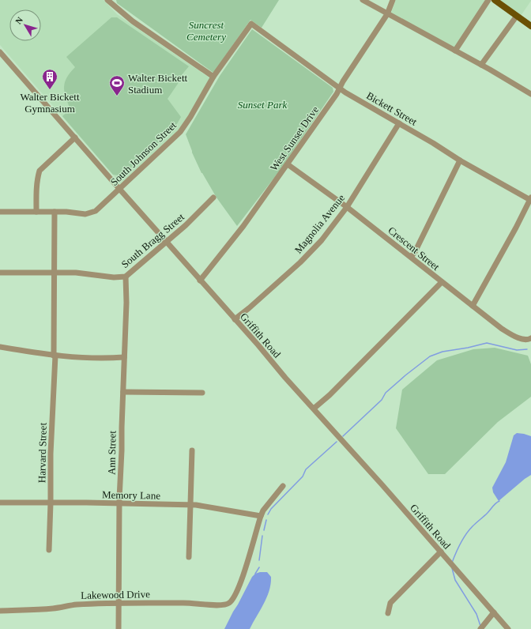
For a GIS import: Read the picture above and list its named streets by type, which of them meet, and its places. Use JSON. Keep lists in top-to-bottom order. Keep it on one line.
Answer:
{"streets":{"street":["Bickett Street","West Sunset Drive","South Johnson Street","Magnolia Avenue","South Bragg Street","Crescent Street","Griffith Road","Harvard Street","Ann Street","Memory Lane","Lakewood Drive"]},"crossings":[["Bickett Street","West Sunset Drive"],["Bickett Street","South Johnson Street"],["Bickett Street","Magnolia Avenue"],["West Sunset Drive","Crescent Street"],["West Sunset Drive","Griffith Road"],["South Johnson Street","Griffith Road"],["South Johnson Street","Harvard Street"],["Magnolia Avenue","Crescent Street"],["Magnolia Avenue","Griffith Road"],["South Bragg Street","Griffith Road"],["South Bragg Street","Harvard Street"],["South Bragg Street","Ann Street"],["Harvard Street","Memory Lane"],["Ann Street","Memory Lane"],["Ann Street","Lakewood Drive"],["Memory Lane","Lakewood Drive"]],"parks":["Suncrest Cemetery","Sunset Park"],"places":{"building":["Walter Bickett Gymnasium"],"sports":["Walter Bickett Stadium"]},"north":"top left"}
